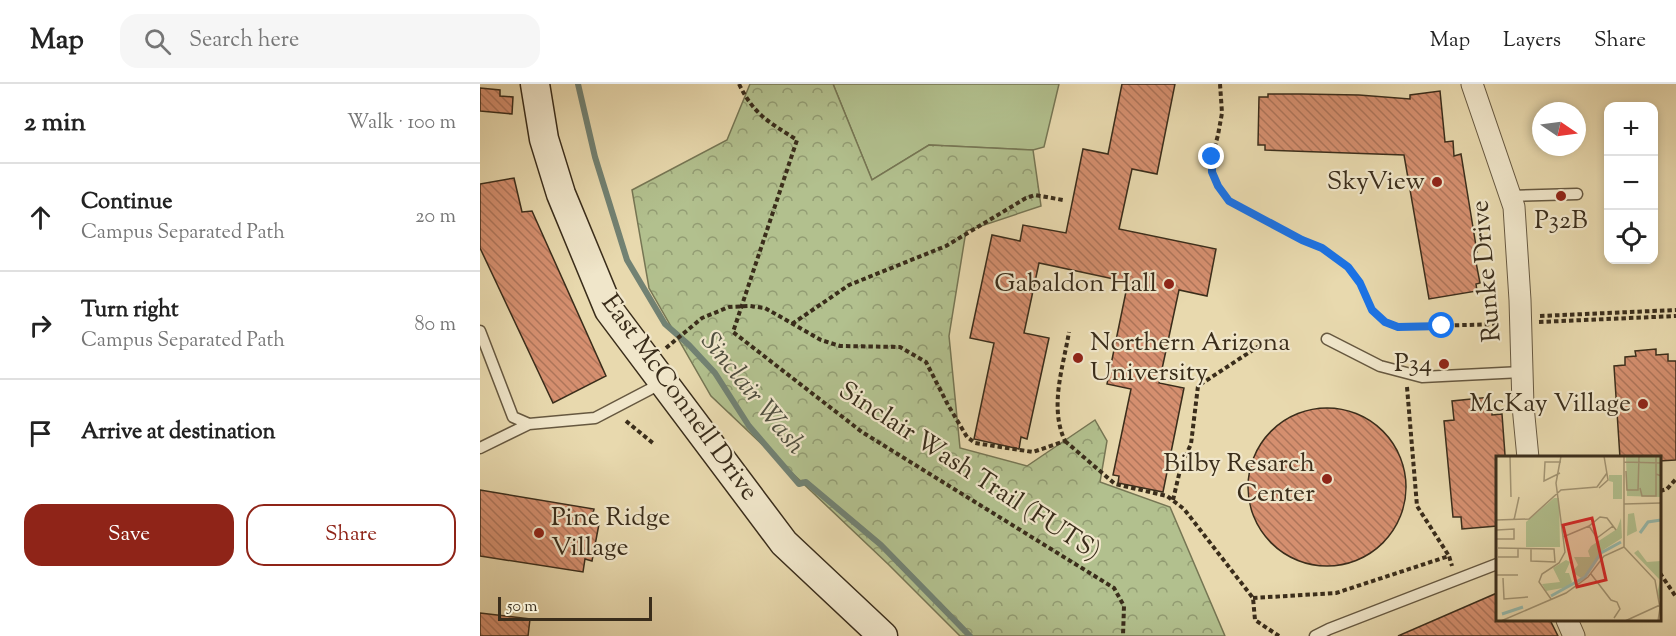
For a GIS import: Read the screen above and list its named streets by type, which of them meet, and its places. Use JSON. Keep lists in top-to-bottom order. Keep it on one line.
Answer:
{"streets":{"street":["Runke Drive","East McConnell Drive"],"path":["Sinclair Wash Trail (FUTS)"]},"water":["Sinclair Wash"],"places":["SkyView","P32B","Gabaldon Hall","Northern Arizona University","P34","McKay Village","Bilby Resarch Center","Pine Ridge Village"],"scale_bar":"50 m","north":"right","page":{"header":"Map","search":"Search here","nav":["Map","Layers","Share"],"heading":["2 min","Walk · 100 m"],"map_buttons":["+","−"],"list":[["Continue","Campus Separated Path","20 m"],["Turn right","Campus Separated Path","80 m"],"Arrive at destination"],"buttons":["Save","Share"],"scale":"50 m"}}
